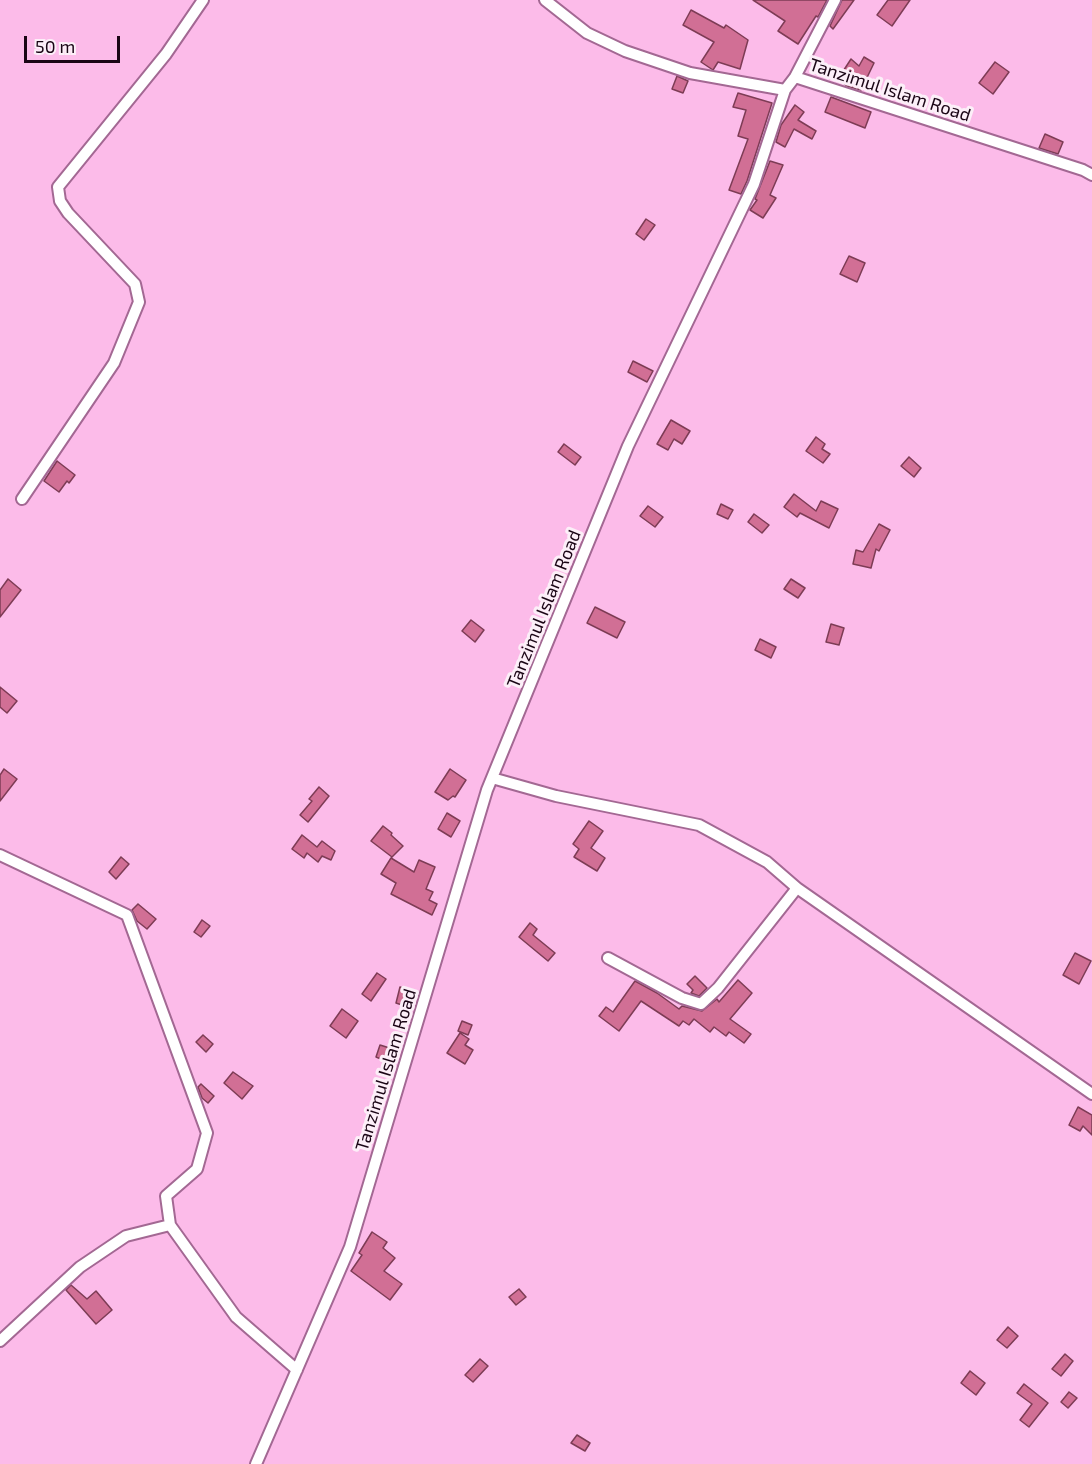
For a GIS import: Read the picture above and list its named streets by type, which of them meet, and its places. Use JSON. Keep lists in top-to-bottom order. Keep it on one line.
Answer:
{"streets":{"street":["Tanzimul Islam Road"]},"scale_bar":"50 m"}
